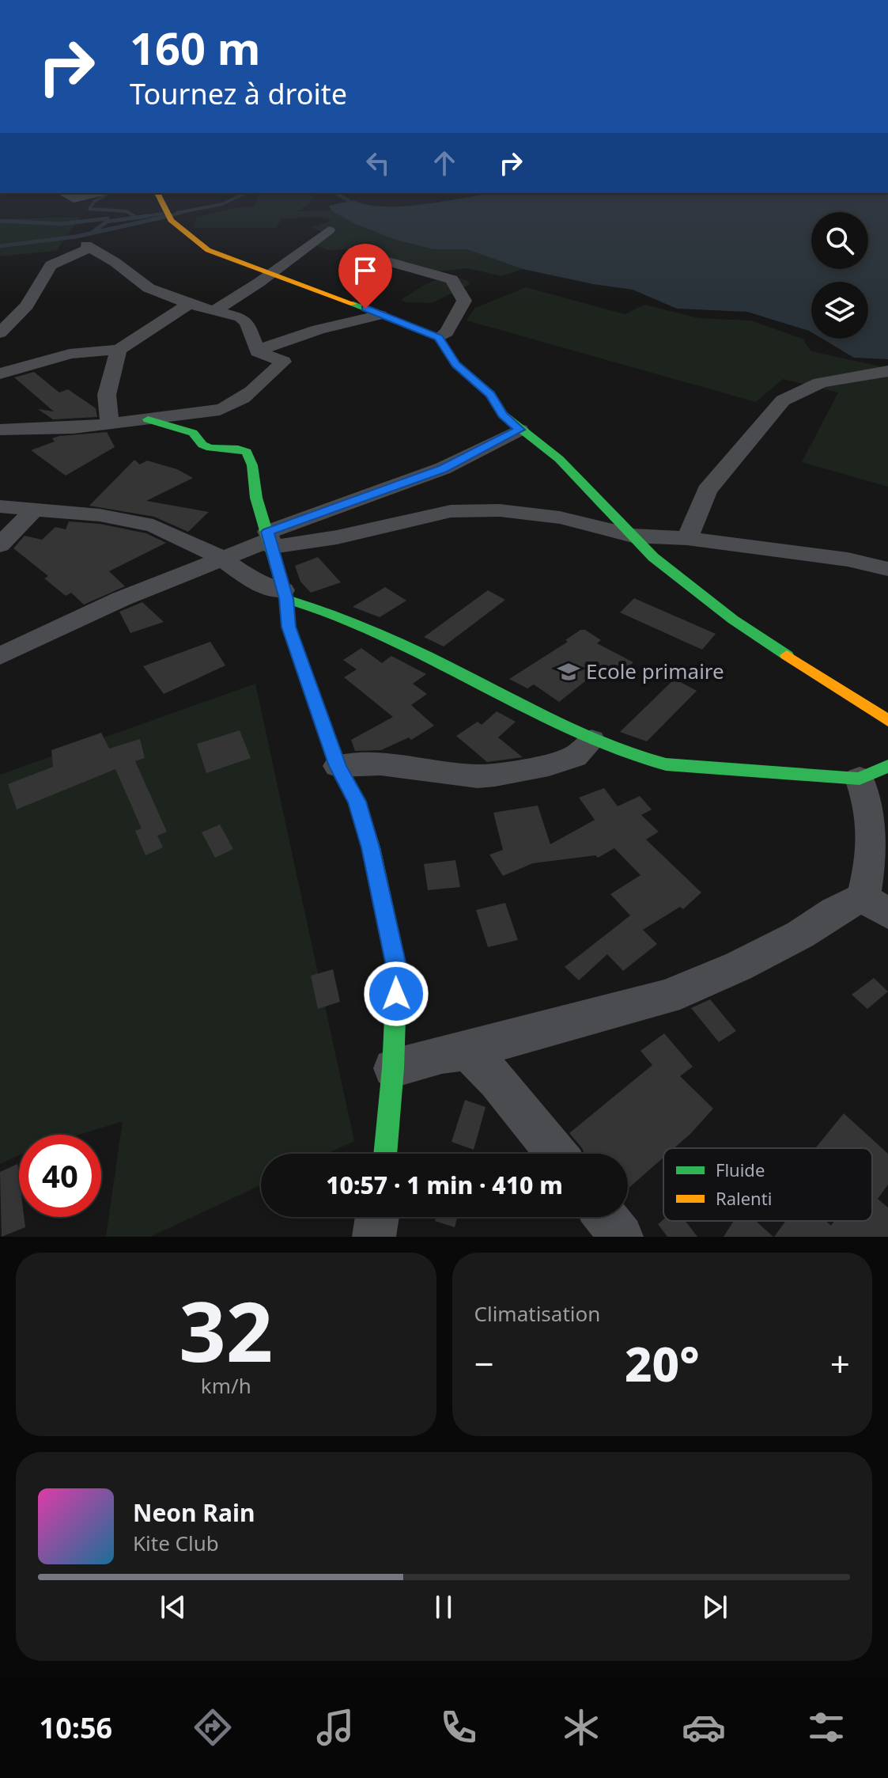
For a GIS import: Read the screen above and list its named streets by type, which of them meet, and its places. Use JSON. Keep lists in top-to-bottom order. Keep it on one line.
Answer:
{"places":{"school or university":["Ecole primaire"]},"legend":["Fluide","Ralenti"],"page":{"turn":["160 m","Tournez à droite"],"limit":"40","trip":"10:57 · 1 min · 410 m","tile":[["32","km/h"],"Climatisation"],"heat":["−","20°","+"],"song":["Neon Rain","Kite Club"],"tabs":"10:56"}}
